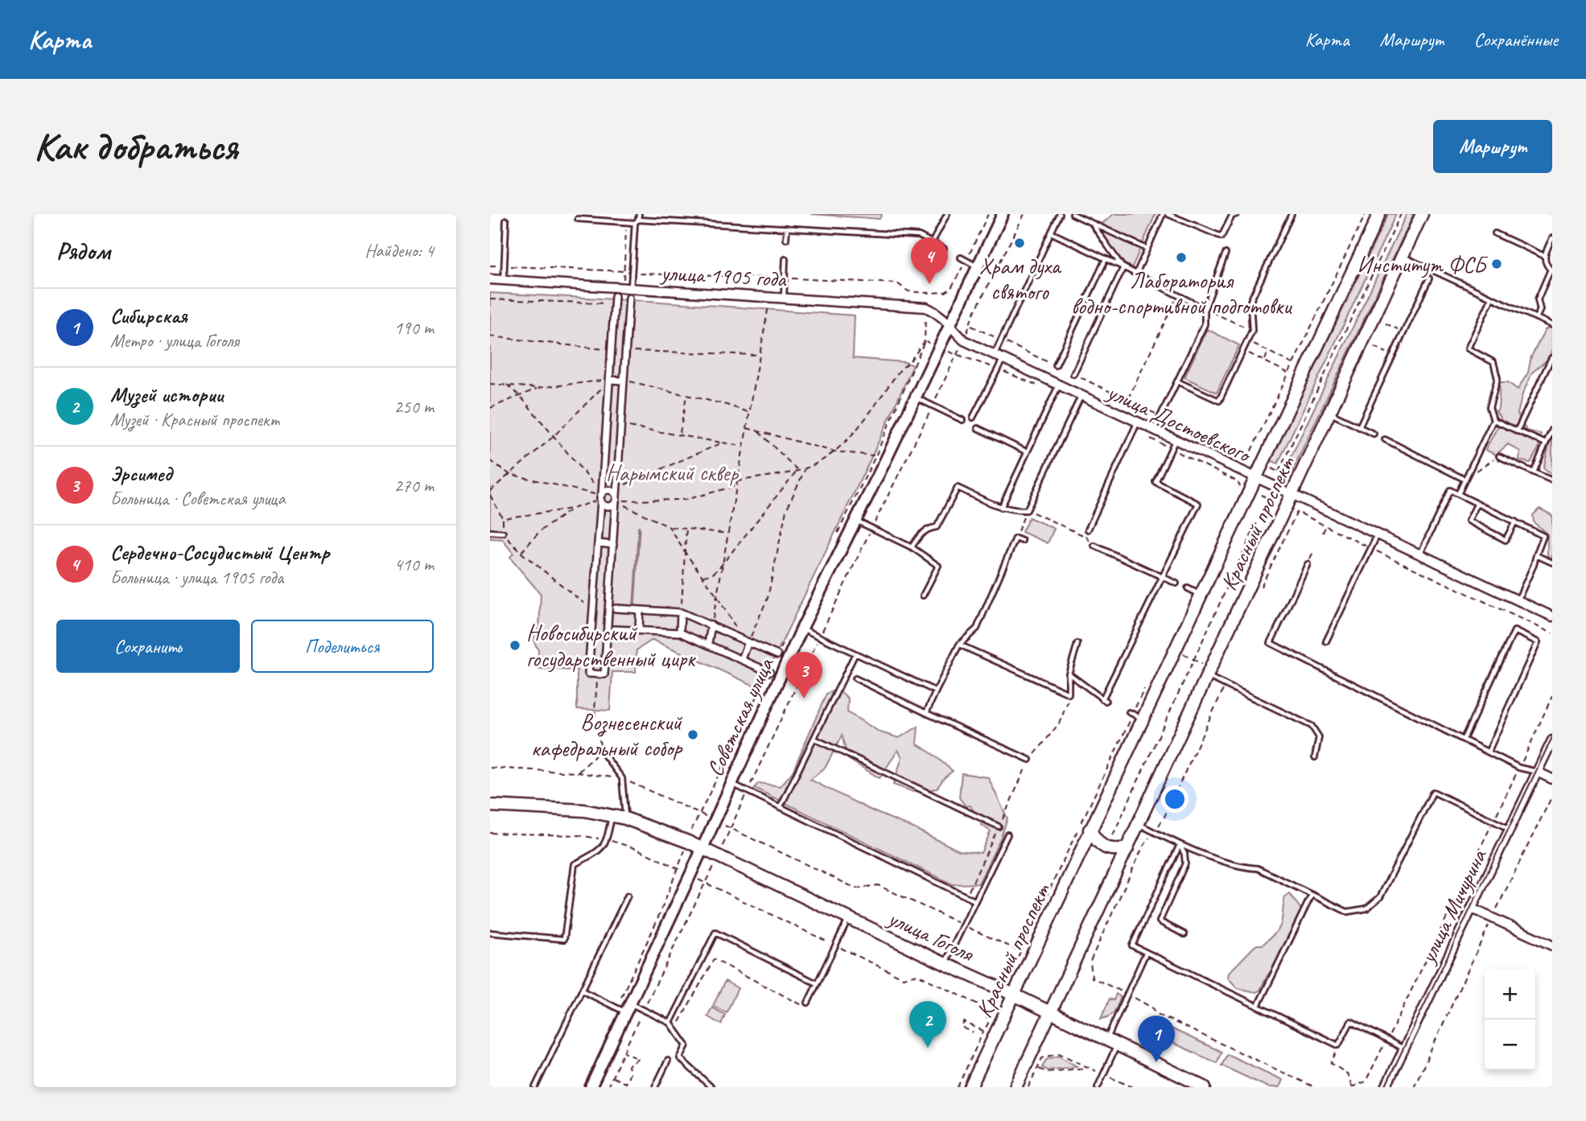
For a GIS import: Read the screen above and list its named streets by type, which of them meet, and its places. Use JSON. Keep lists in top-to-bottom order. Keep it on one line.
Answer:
{"streets":{"main road":["Красный проспект","улица Гоголя"],"street":["улица 1905 года","улица Достоевского","Советская улица","улица Мичурина"]},"crossings":[["улица 1905 года","улица Достоевского"],["улица 1905 года","Советская улица"],["улица Достоевского","Красный проспект"],["улица Достоевского","Советская улица"],["Красный проспект","улица Гоголя"],["Советская улица","улица Гоголя"]],"parks":["Нарымский сквер"],"places":["Храм духа святого","Лаборатория водно-спортивной подготовки","Институт ФСБ","Новосибирский государственный цирк","Вознесенский кафедральный собор"],"page":{"header":"Карта","nav":["Карта","Маршрут","Сохранённые"],"buttons":["Маршрут",["Сохранить","Поделиться"]],"title":"Как добраться","heading":["Рядом","Найдено: 4"],"pins":["4","3","2","1"],"list":[{"mark":"1","name":"Сибирская","note":"Метро · улица Гоголя","value":"190 m"},{"mark":"2","name":"Музей истории","note":"Музей · Красный проспект","value":"250 m"},{"mark":"3","name":"Эрсимед","note":"Больница · Советская улица","value":"270 m"},{"mark":"4","name":"Сердечно-Сосудистый Центр","note":"Больница · улица 1905 года","value":"410 m"}],"map_buttons":["+","−"]}}
